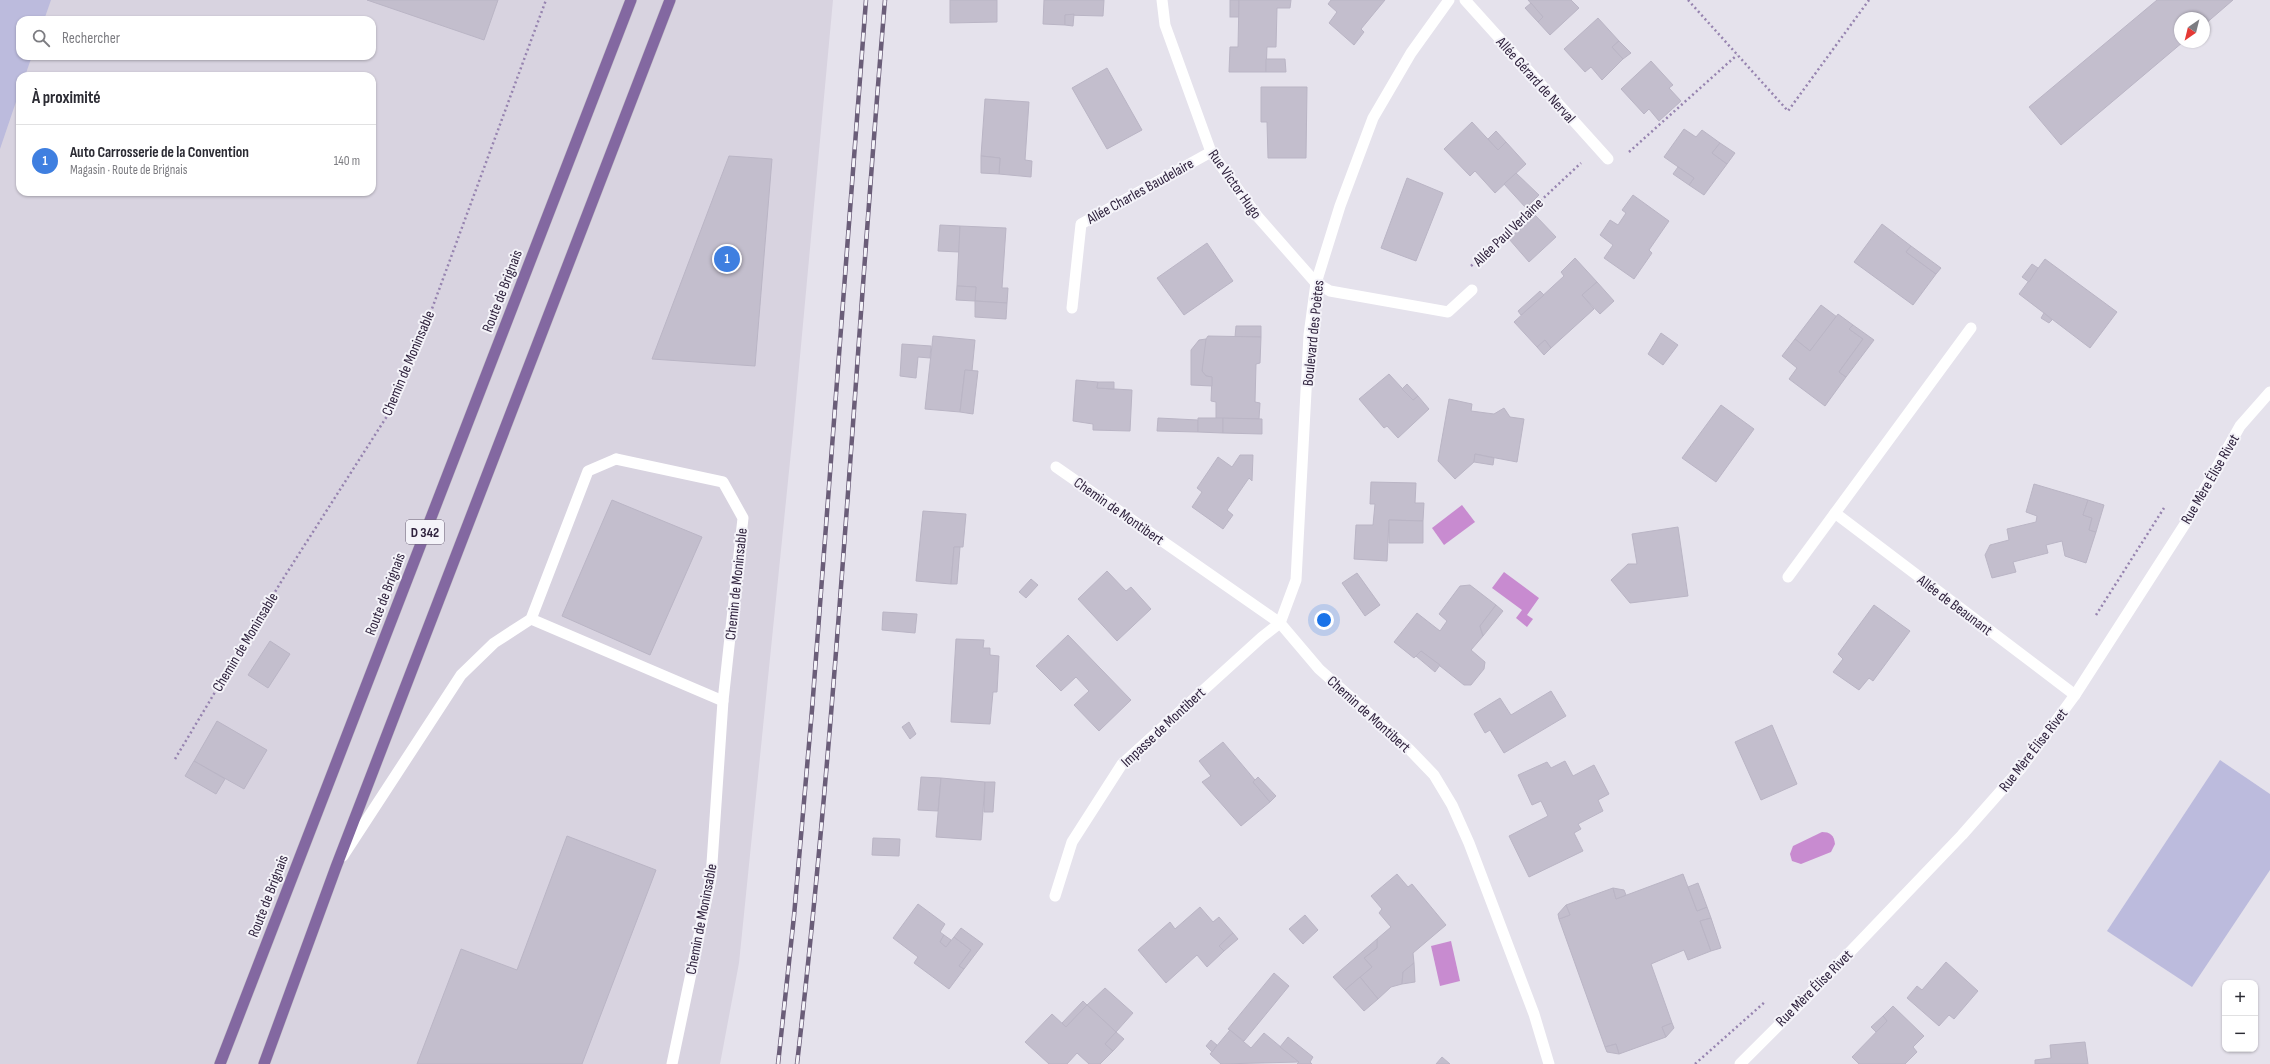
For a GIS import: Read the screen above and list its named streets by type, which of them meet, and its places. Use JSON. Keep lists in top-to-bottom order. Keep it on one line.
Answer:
{"streets":{"main road":["Route de Brignais","D 342"],"street":["Allée Gérard de Nerval","Rue Victor Hugo","Allée Charles Baudelaire","Allée Paul Verlaine","Boulevard des Poètes","Chemin de Moninsable","Rue Mère Élise Rivet","Chemin de Montibert","Allée de Beaunant","Impasse de Montibert"]},"crossings":[["Allée Gérard de Nerval","Allée Paul Verlaine"],["Rue Victor Hugo","Allée Charles Baudelaire"],["Rue Victor Hugo","Allée Paul Verlaine"],["Rue Victor Hugo","Boulevard des Poètes"],["Allée Paul Verlaine","Boulevard des Poètes"],["Boulevard des Poètes","Chemin de Montibert"],["Boulevard des Poètes","Impasse de Montibert"],["Rue Mère Élise Rivet","Allée de Beaunant"],["Chemin de Montibert","Impasse de Montibert"]],"north":"bottom left","page":{"search":"Rechercher","heading":"À proximité","list":[{"mark":"1","name":"Auto Carrosserie de la Convention","note":"Magasin · Route de Brignais","value":"140 m"}],"pins":"1","map_buttons":["+","−"]}}
